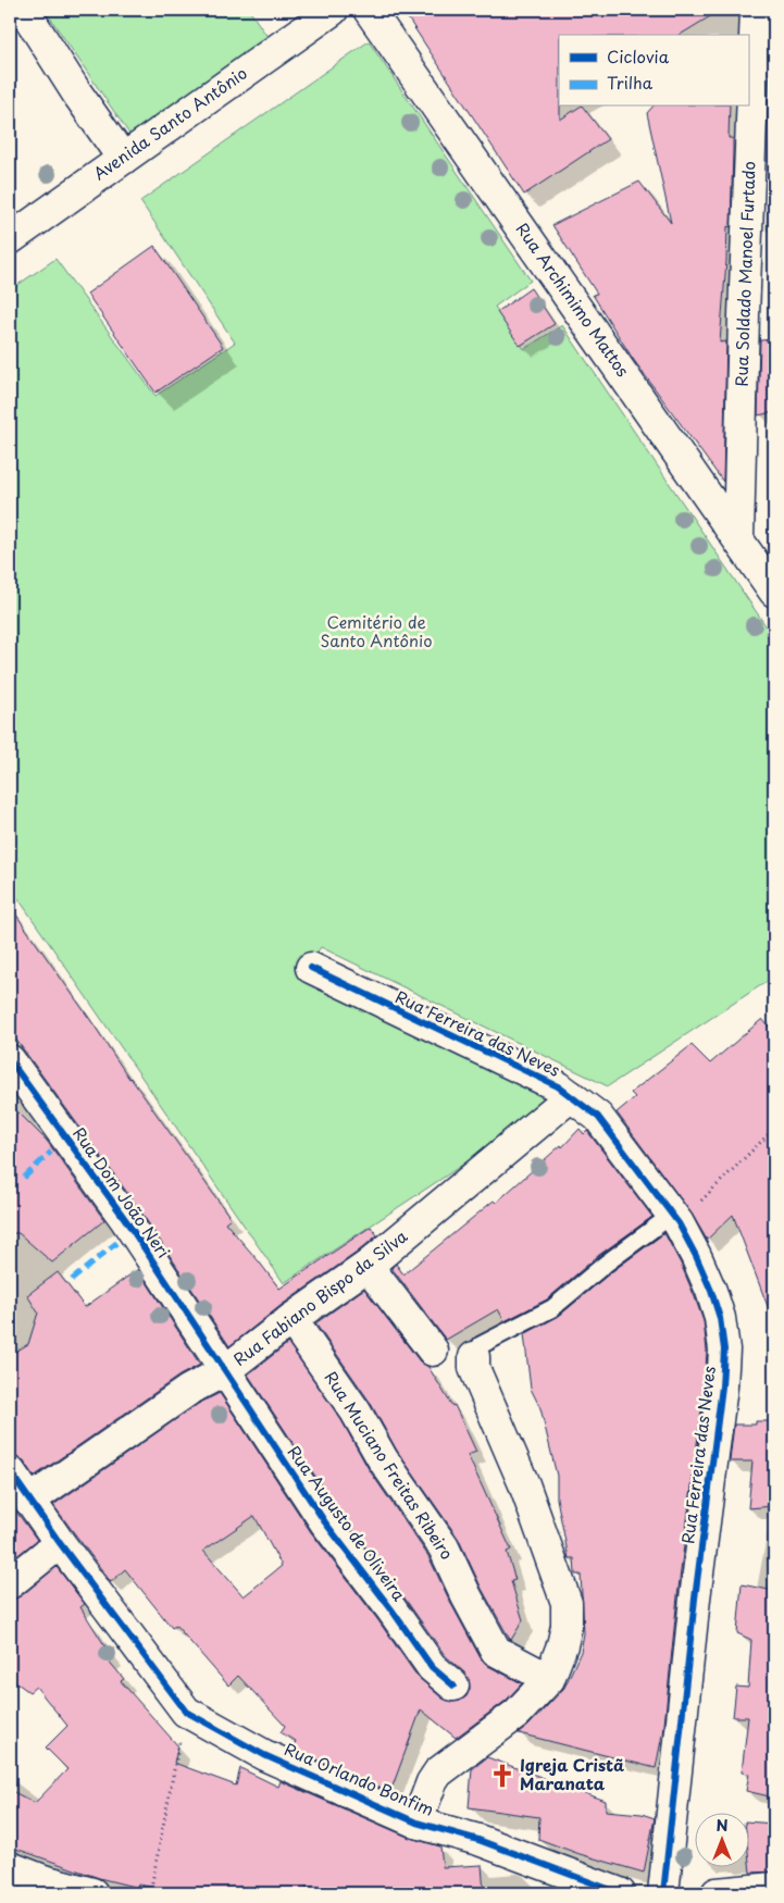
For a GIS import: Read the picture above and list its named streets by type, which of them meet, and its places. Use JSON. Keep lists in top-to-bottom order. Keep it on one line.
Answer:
{"streets":{"street":["Avenida Santo Antônio","Rua Soldado Manoel Furtado","Rua Archimimo Mattos","Rua Ferreira das Neves","Rua Dom João Neri","Rua Fabiano Bispo da Silva","Rua Muciano Freitas Ribeiro","Rua Augusto de Oliveira","Rua Orlando Bonfim"]},"crossings":[["Rua Soldado Manoel Furtado","Rua Archimimo Mattos"],["Rua Ferreira das Neves","Rua Fabiano Bispo da Silva"],["Rua Dom João Neri","Rua Fabiano Bispo da Silva"],["Rua Dom João Neri","Rua Augusto de Oliveira"],["Rua Fabiano Bispo da Silva","Rua Muciano Freitas Ribeiro"],["Rua Fabiano Bispo da Silva","Rua Augusto de Oliveira"]],"parks":["Cemitério de Santo Antônio"],"places":{"church":["Igreja Cristã Maranata"]},"legend":["Ciclovia","Trilha"],"north":"top"}
